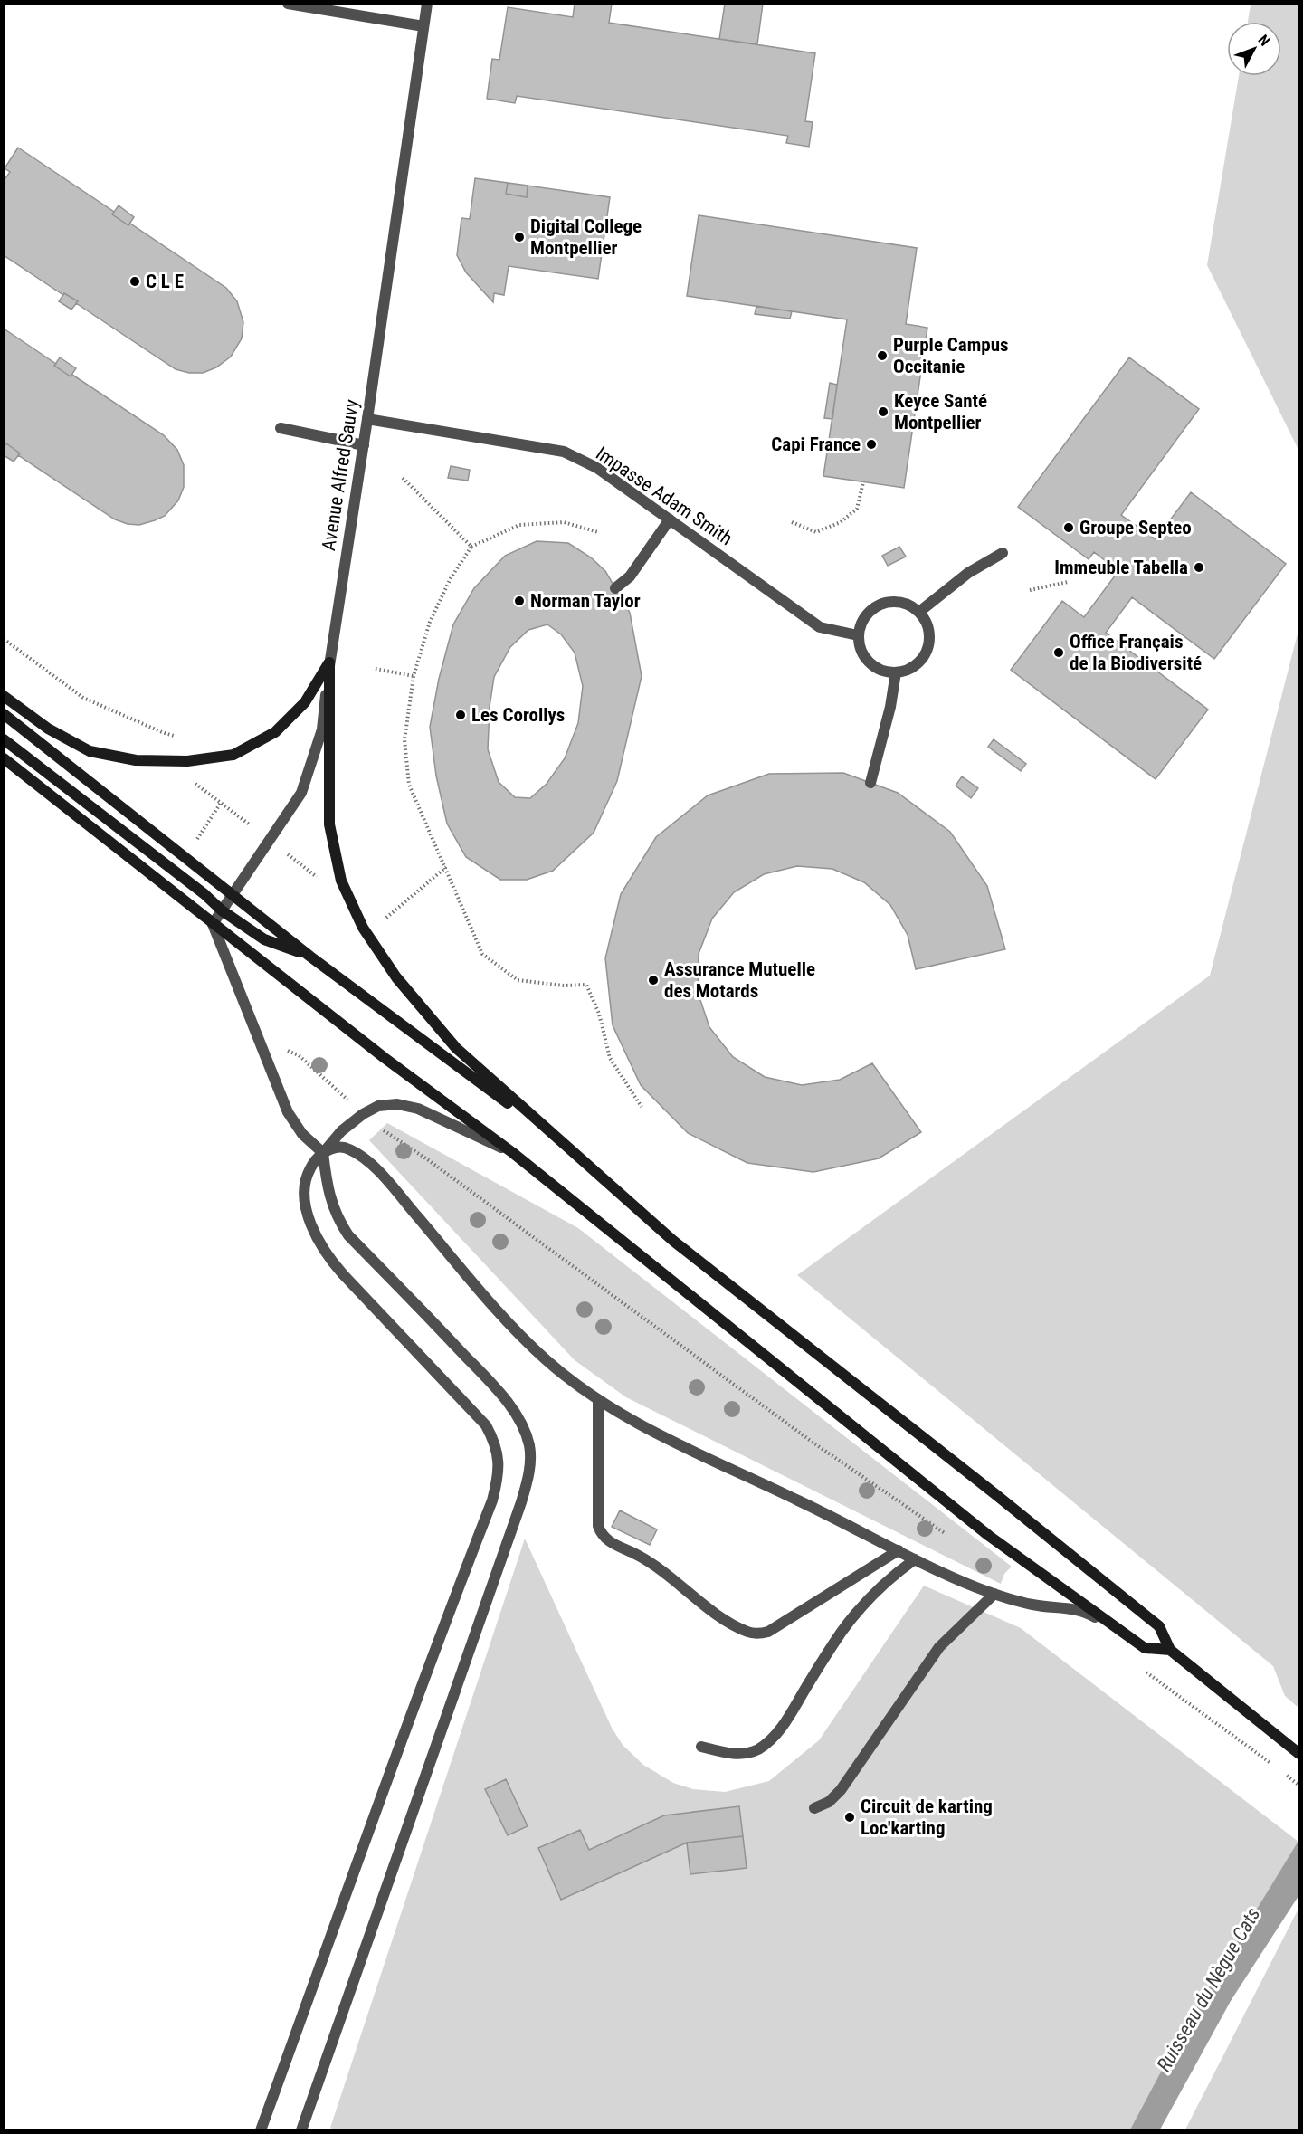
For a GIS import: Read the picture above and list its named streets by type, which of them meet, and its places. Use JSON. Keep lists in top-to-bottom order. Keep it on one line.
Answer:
{"streets":{"street":["Avenue Alfred Sauvy","Impasse Adam Smith"]},"crossings":[["Avenue Alfred Sauvy","Impasse Adam Smith"]],"water":["Ruisseau du Nègue Cats"],"places":["Digital College Montpellier","C L E","Purple Campus Occitanie","Keyce Santé Montpellier","Capi France","Groupe Septeo","Immeuble Tabella","Norman Taylor","Office Français de la Biodiversité","Les Corollys","Assurance Mutuelle des Motards","Circuit de karting Loc'karting"],"north":"top right"}
